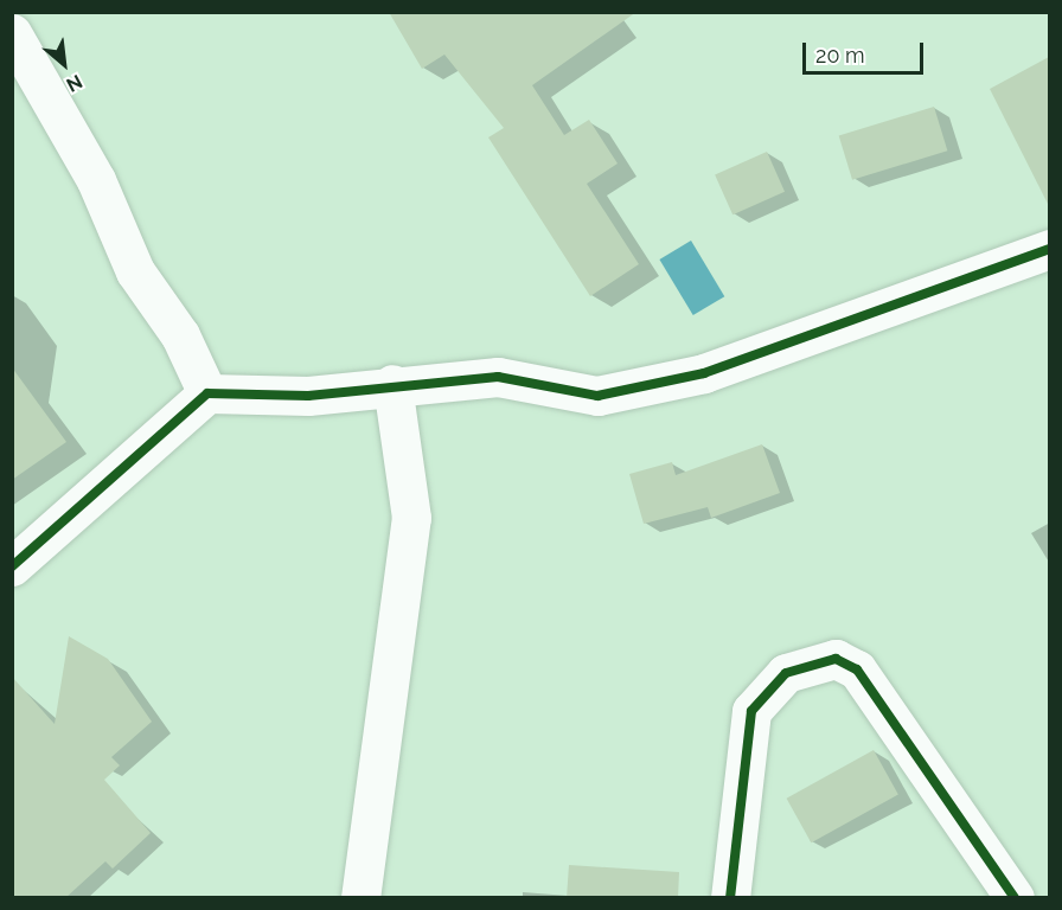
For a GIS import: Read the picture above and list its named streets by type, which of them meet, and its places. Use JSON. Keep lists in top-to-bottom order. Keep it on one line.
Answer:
{"scale_bar":"20 m","north":"bottom right"}
